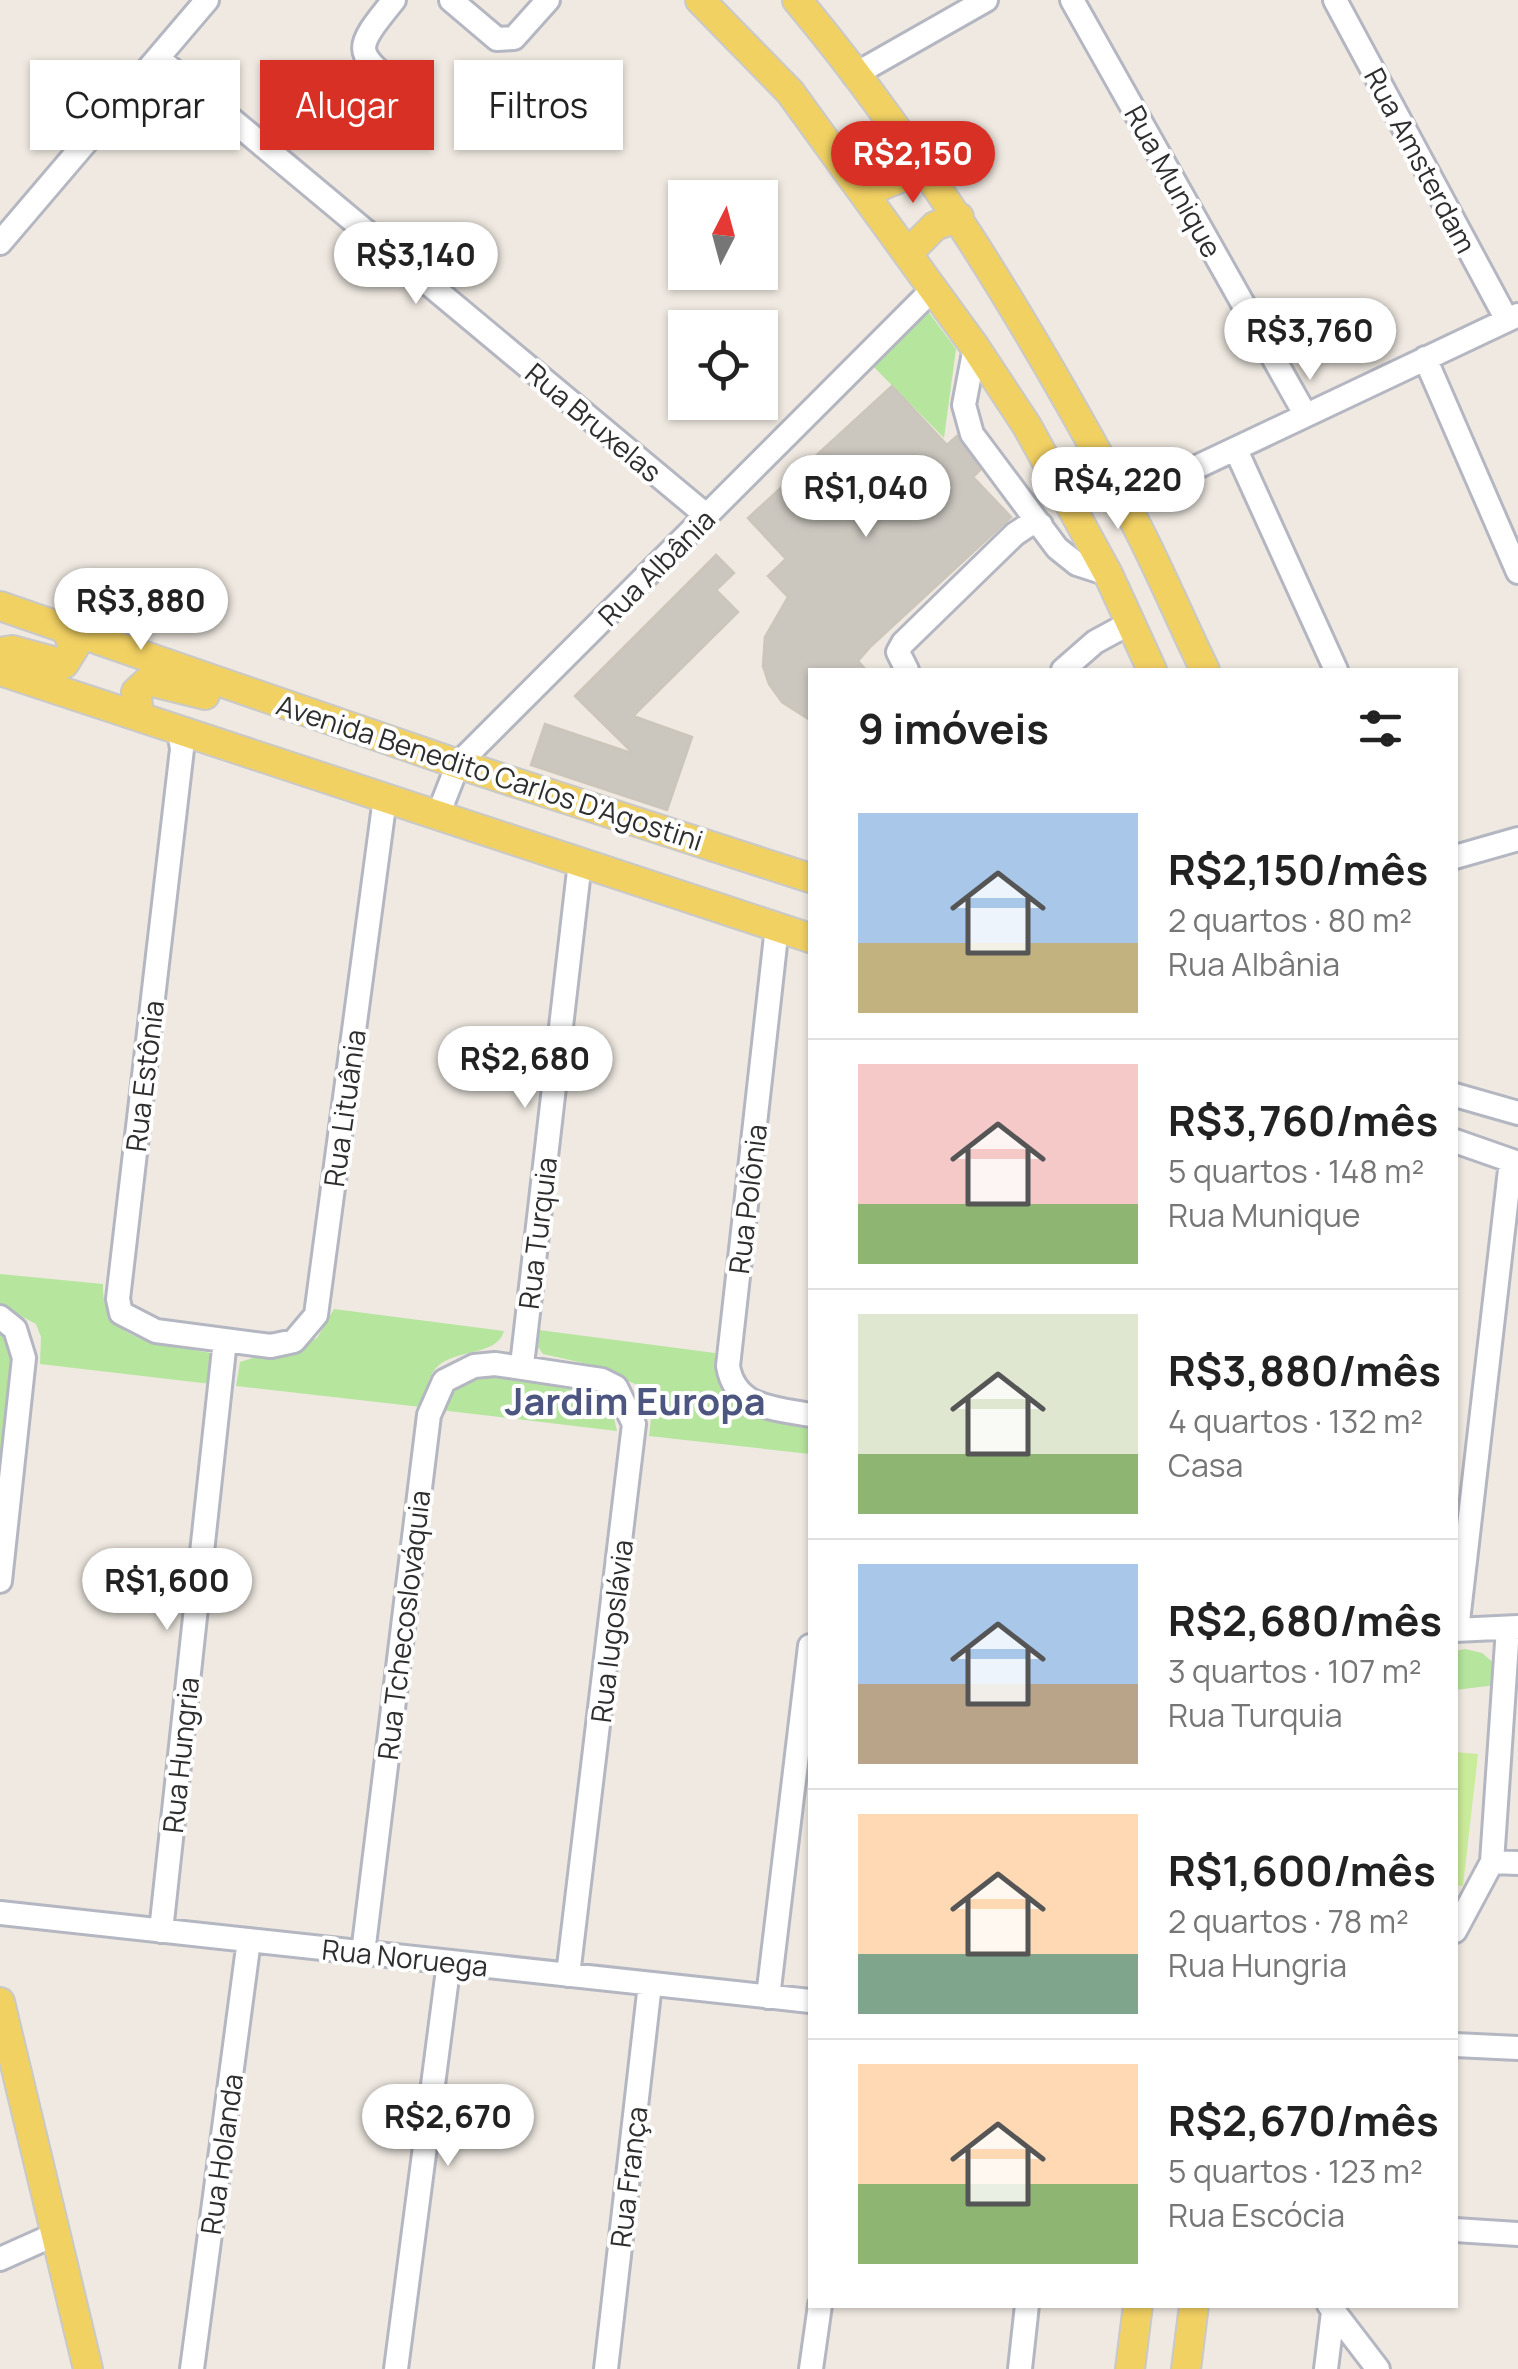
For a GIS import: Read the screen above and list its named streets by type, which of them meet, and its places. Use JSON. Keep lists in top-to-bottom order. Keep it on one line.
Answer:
{"streets":{"main road":["Avenida Benedito Carlos D'Agostini"],"street":["Rua Amsterdam","Rua Munique","Rua Bruxelas","Rua Albânia","Rua Estônia","Rua Lituânia","Rua Polônia","Rua Turquia","Rua Tchecoslováquia","Rua Iugoslávia","Rua Hungria","Rua Noruega","Rua Holanda","Rua França"]},"crossings":[["Rua Bruxelas","Rua Albânia"],["Rua Albânia","Avenida Benedito Carlos D'Agostini"],["Avenida Benedito Carlos D'Agostini","Rua Estônia"],["Avenida Benedito Carlos D'Agostini","Rua Lituânia"],["Avenida Benedito Carlos D'Agostini","Rua Polônia"],["Avenida Benedito Carlos D'Agostini","Rua Turquia"],["Rua Estônia","Rua Lituânia"],["Rua Estônia","Rua Hungria"],["Rua Lituânia","Rua Hungria"],["Rua Turquia","Rua Tchecoslováquia"],["Rua Turquia","Rua Iugoslávia"],["Rua Tchecoslováquia","Rua Iugoslávia"],["Rua Tchecoslováquia","Rua Noruega"],["Rua Iugoslávia","Rua Noruega"],["Rua Hungria","Rua Noruega"],["Rua Noruega","Rua Holanda"],["Rua Noruega","Rua França"]],"districts":["Jardim Europa"],"north":"top","page":{"chip":["Comprar","Alugar","Filtros"],"price":["R$2,150","R$3,140","R$3,760","R$4,220","R$1,040","R$3,880","R$2,680","R$1,600","R$2,670"],"heading":"9 imóveis","list":[{"name":"R$2,150/mês","note":"2 quartos · 80 m² · Rua Albânia"},{"name":"R$3,760/mês","note":"5 quartos · 148 m² · Rua Munique"},{"name":"R$3,880/mês","note":"4 quartos · 132 m² · Casa"},{"name":"R$2,680/mês","note":"3 quartos · 107 m² · Rua Turquia"},{"name":"R$1,600/mês","note":"2 quartos · 78 m² · Rua Hungria"},{"name":"R$2,670/mês","note":"5 quartos · 123 m² · Rua Escócia"}]}}
